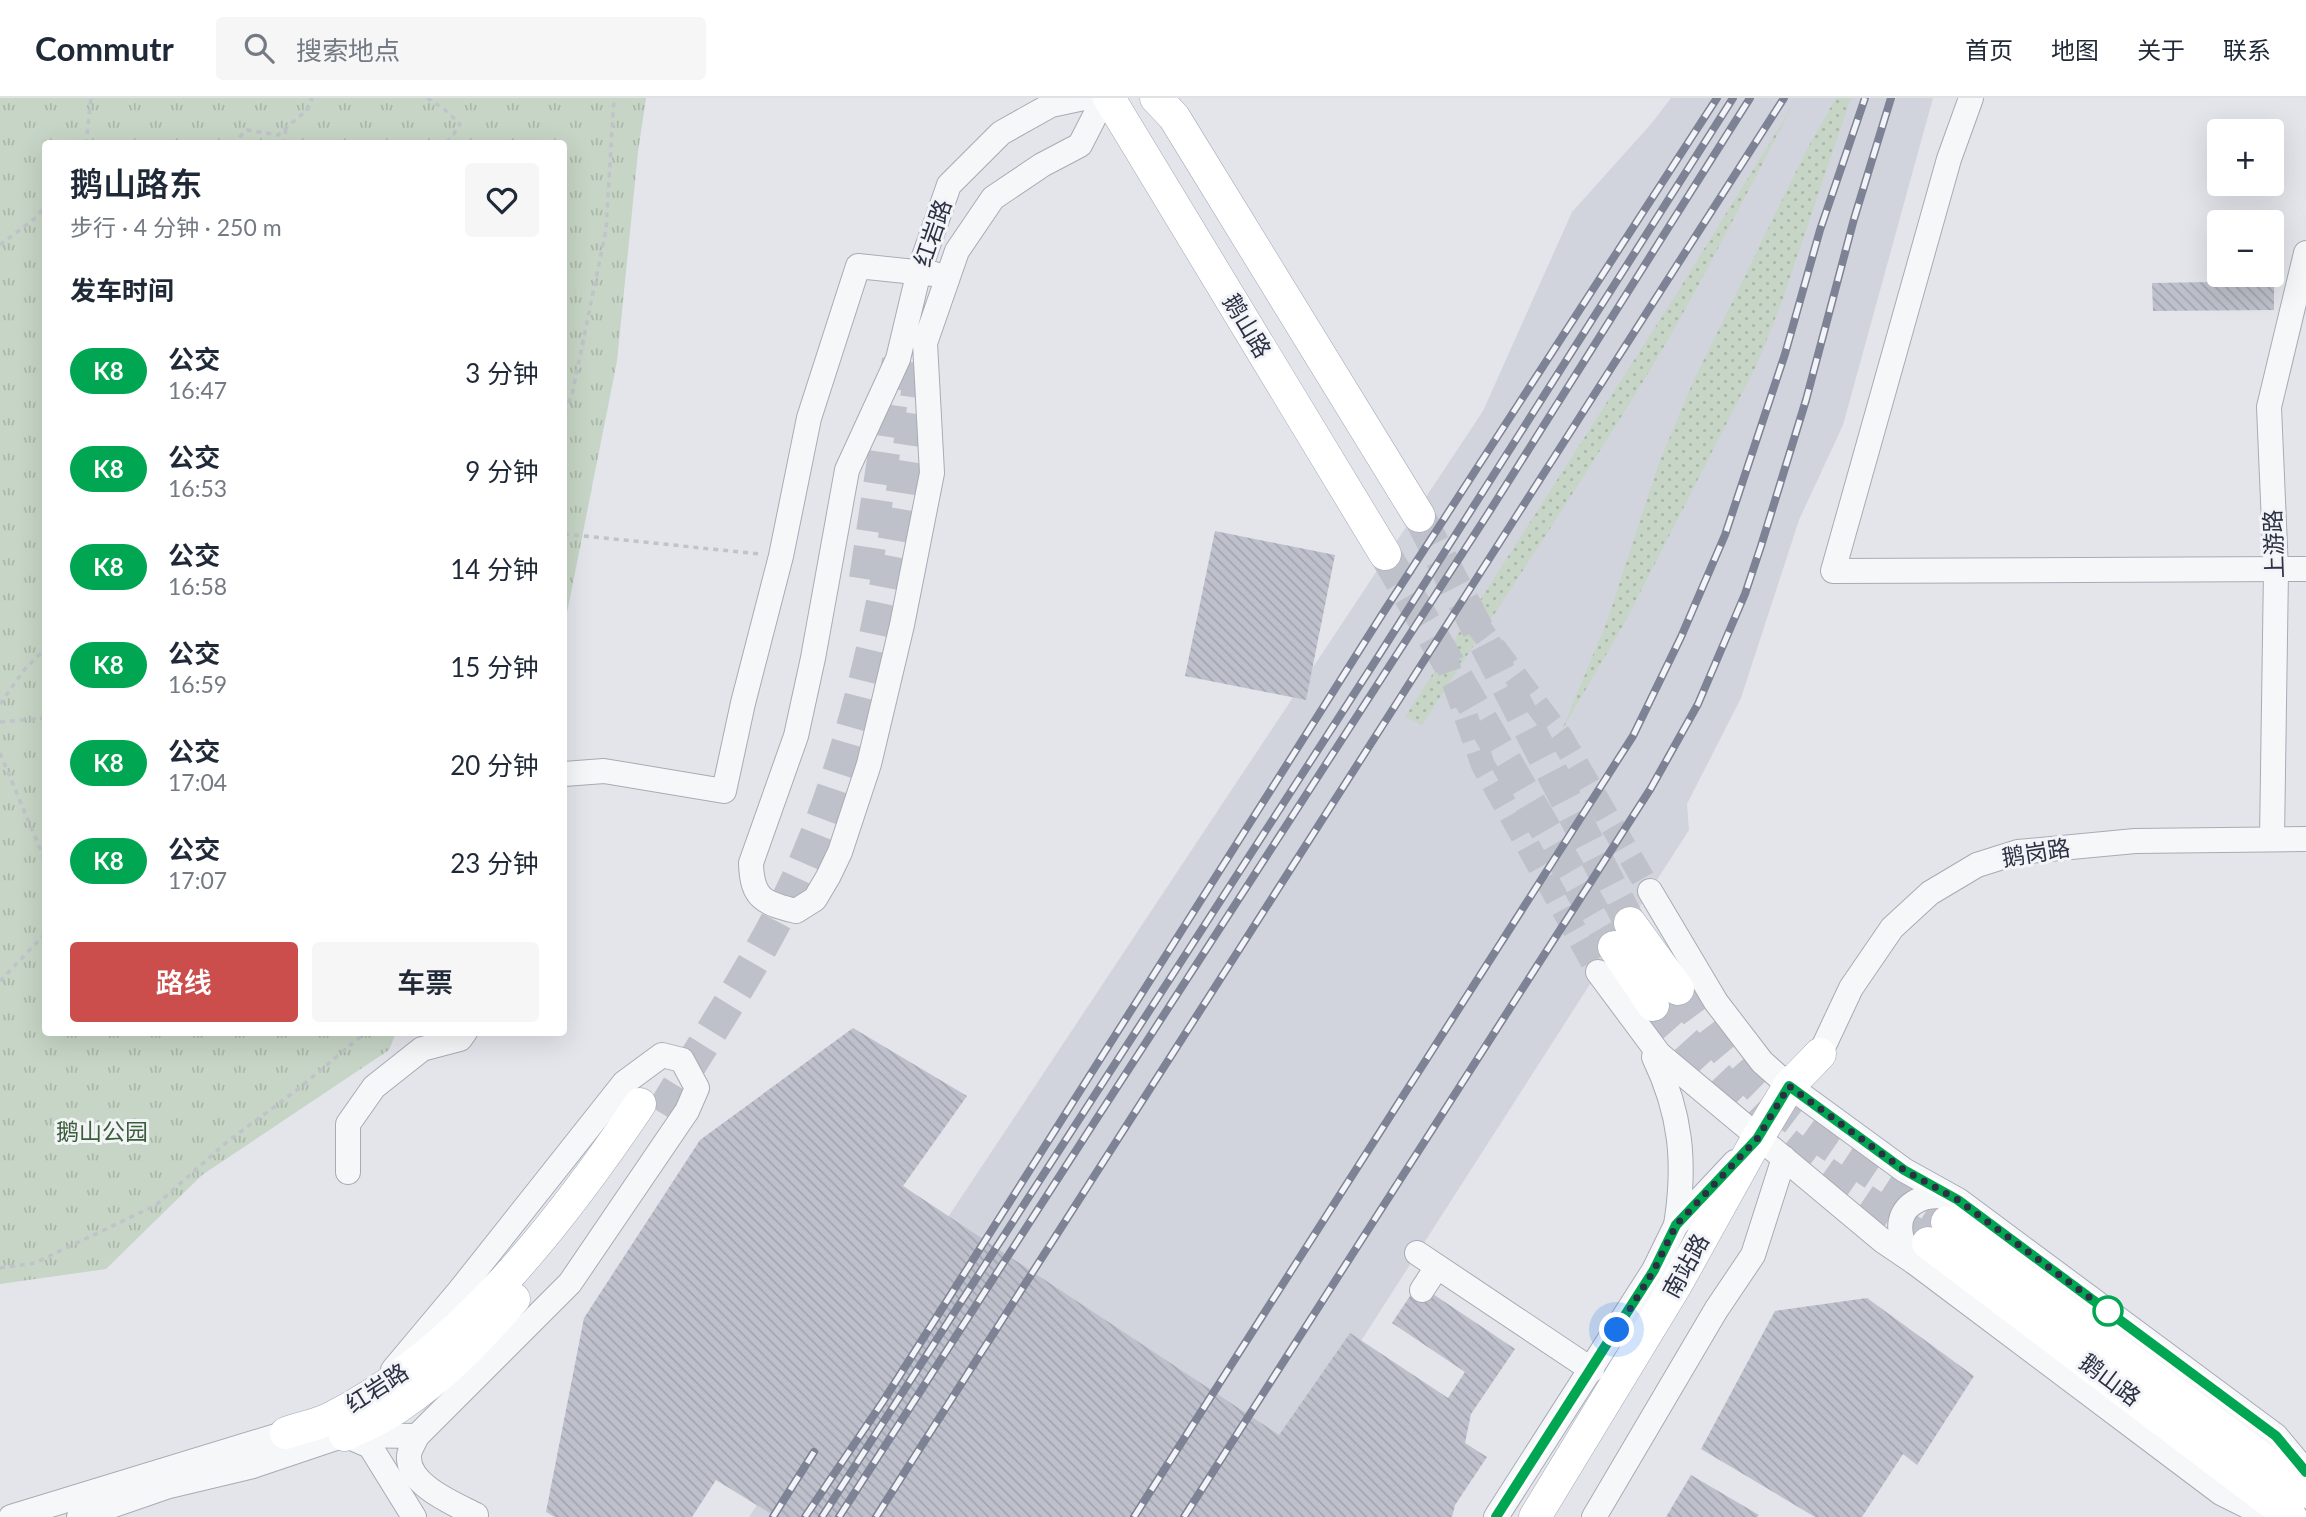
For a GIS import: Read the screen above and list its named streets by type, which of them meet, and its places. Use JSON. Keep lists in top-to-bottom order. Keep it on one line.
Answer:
{"streets":{"main road":["红岩路","鹅山路","南站路"],"street":["上游路","鹅岗路"]},"crossings":[["红岩路","鹅山路"],["上游路","鹅岗路"],["鹅岗路","南站路"]],"parks":["鹅山公园"],"lines":["bus line K8"],"page":{"header":"Commutr","search":"搜索地点","nav":["首页","地图","关于","联系"],"map_buttons":["+","−"],"heading":[["鹅山路东","步行 · 4 分钟 · 250 m"],"发车时间"],"list":[{"mark":"K8","name":"公交","note":"16:47","value":"3 分钟"},{"mark":"K8","name":"公交","note":"16:53","value":"9 分钟"},{"mark":"K8","name":"公交","note":"16:58","value":"14 分钟"},{"mark":"K8","name":"公交","note":"16:59","value":"15 分钟"},{"mark":"K8","name":"公交","note":"17:04","value":"20 分钟"},{"mark":"K8","name":"公交","note":"17:07","value":"23 分钟"}],"buttons":["路线","车票"]}}
